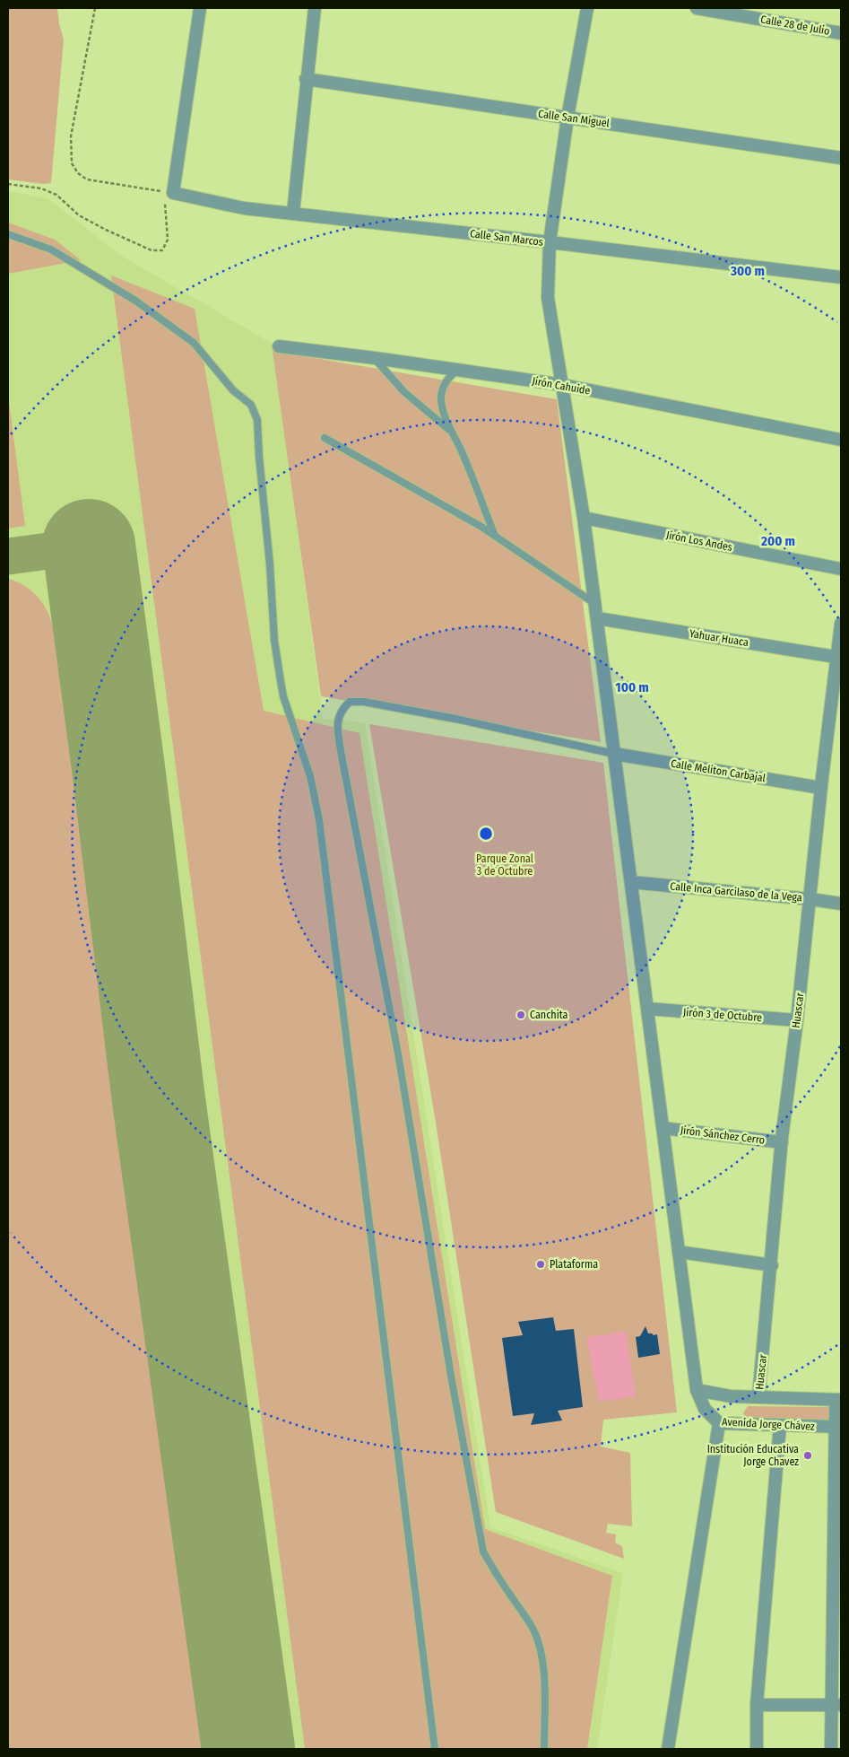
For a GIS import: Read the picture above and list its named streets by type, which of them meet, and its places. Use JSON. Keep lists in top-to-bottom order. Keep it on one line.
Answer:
{"streets":{"street":["Calle 28 de Julio","Calle San Miguel","Calle San Marcos","Jirón Cahuide","Jirón Los Andes","Yahuar Huaca","Calle Meliton Carbajal","Calle Inca Garcilaso de la Vega","Huascar","Jirón 3 de Octubre","Jirón Sánchez Cerro","Avenida Jorge Chávez"]},"crossings":[["Calle San Miguel","Avenida Jorge Chávez"],["Calle San Marcos","Avenida Jorge Chávez"],["Jirón Cahuide","Avenida Jorge Chávez"],["Jirón Los Andes","Avenida Jorge Chávez"],["Yahuar Huaca","Huascar"],["Yahuar Huaca","Avenida Jorge Chávez"],["Calle Meliton Carbajal","Huascar"],["Calle Meliton Carbajal","Avenida Jorge Chávez"],["Calle Inca Garcilaso de la Vega","Huascar"],["Calle Inca Garcilaso de la Vega","Avenida Jorge Chávez"],["Huascar","Jirón 3 de Octubre"],["Huascar","Jirón Sánchez Cerro"],["Jirón 3 de Octubre","Avenida Jorge Chávez"],["Jirón Sánchez Cerro","Avenida Jorge Chávez"]],"parks":["Parque Zonal 3 de Octubre"],"places":["Canchita","Plataforma","Institución Educativa Jorge Chavez"],"rings":["300 m","200 m","100 m"]}
